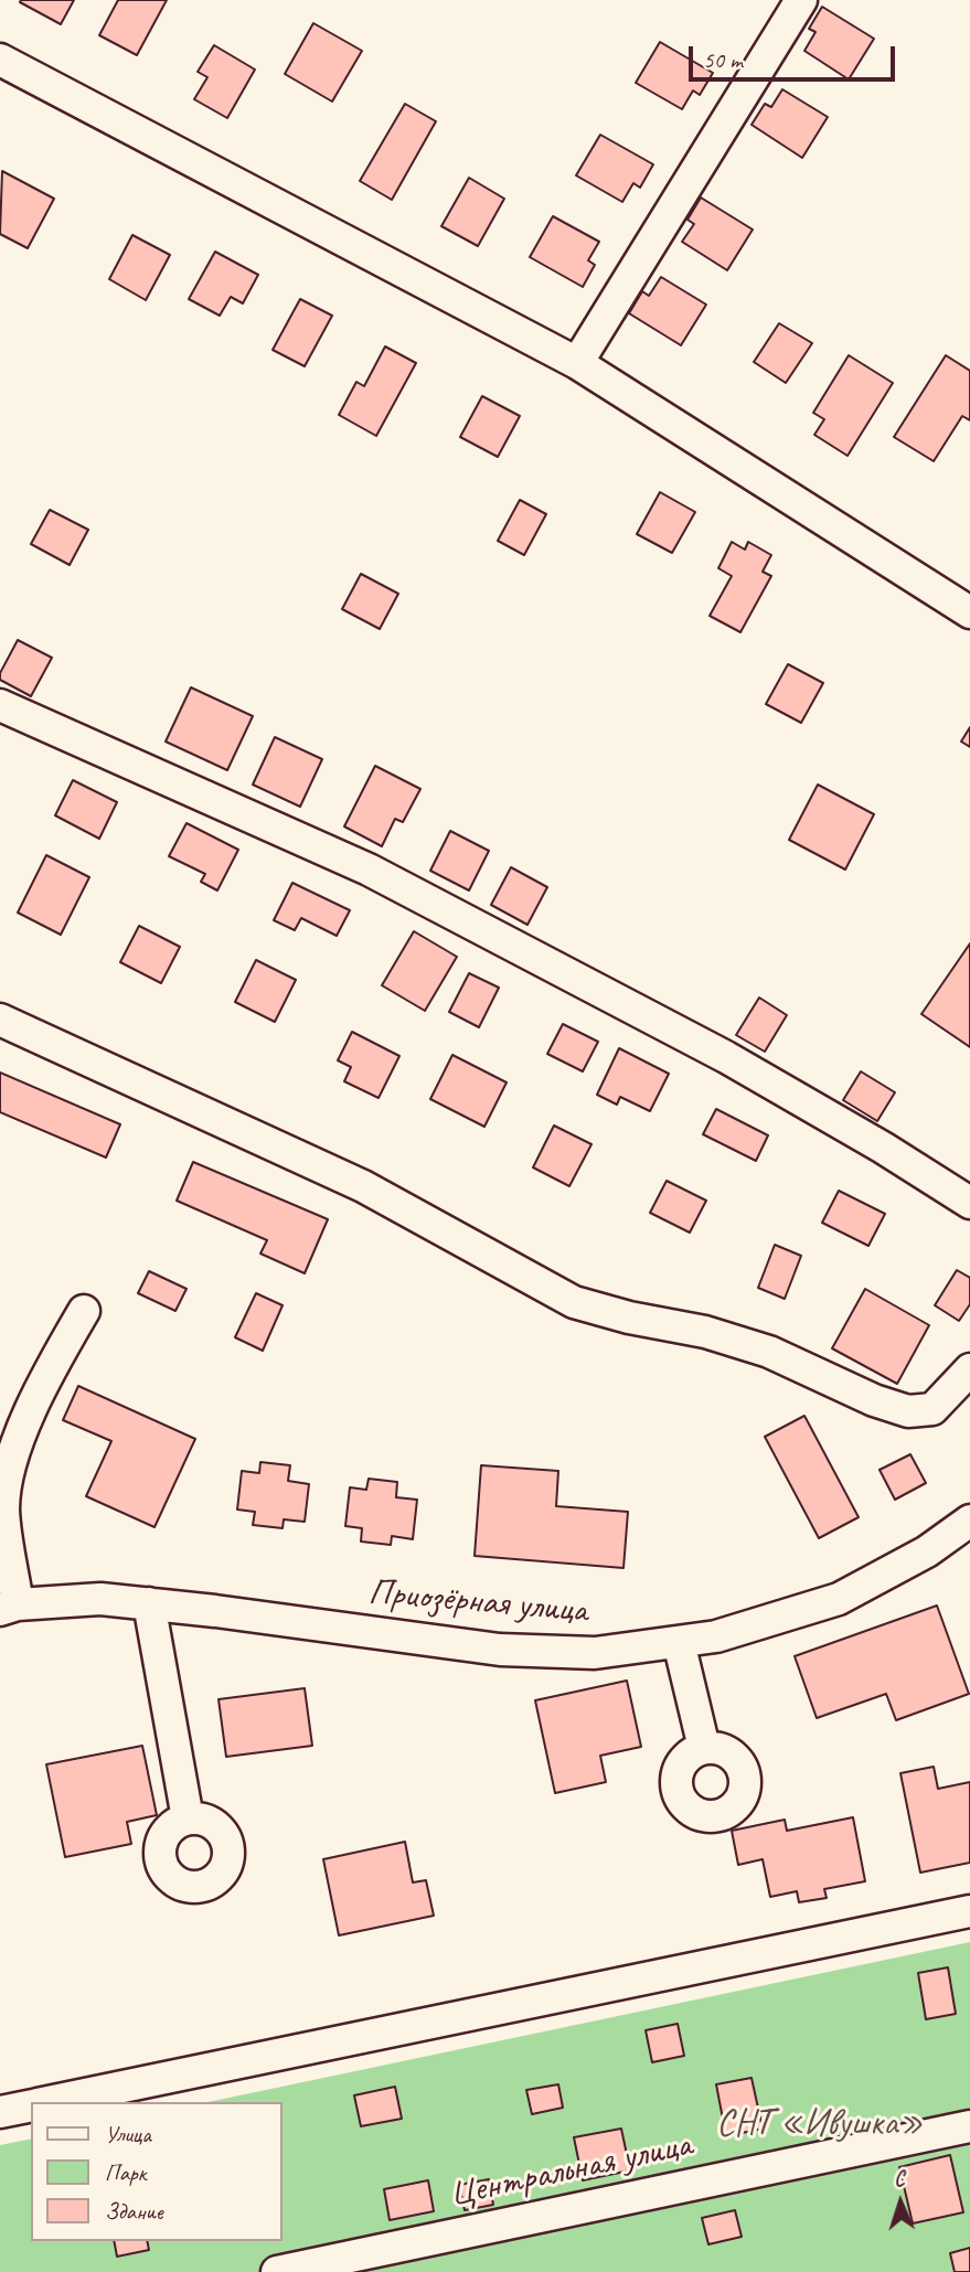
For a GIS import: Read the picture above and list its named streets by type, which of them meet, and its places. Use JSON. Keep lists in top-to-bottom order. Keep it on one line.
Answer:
{"streets":{"street":["Приозёрная улица","Центральная улица"]},"parks":["СНТ «Ивушка»"],"legend":["Улица","Парк","Здание"],"scale_bar":"50 m","north":"top"}
